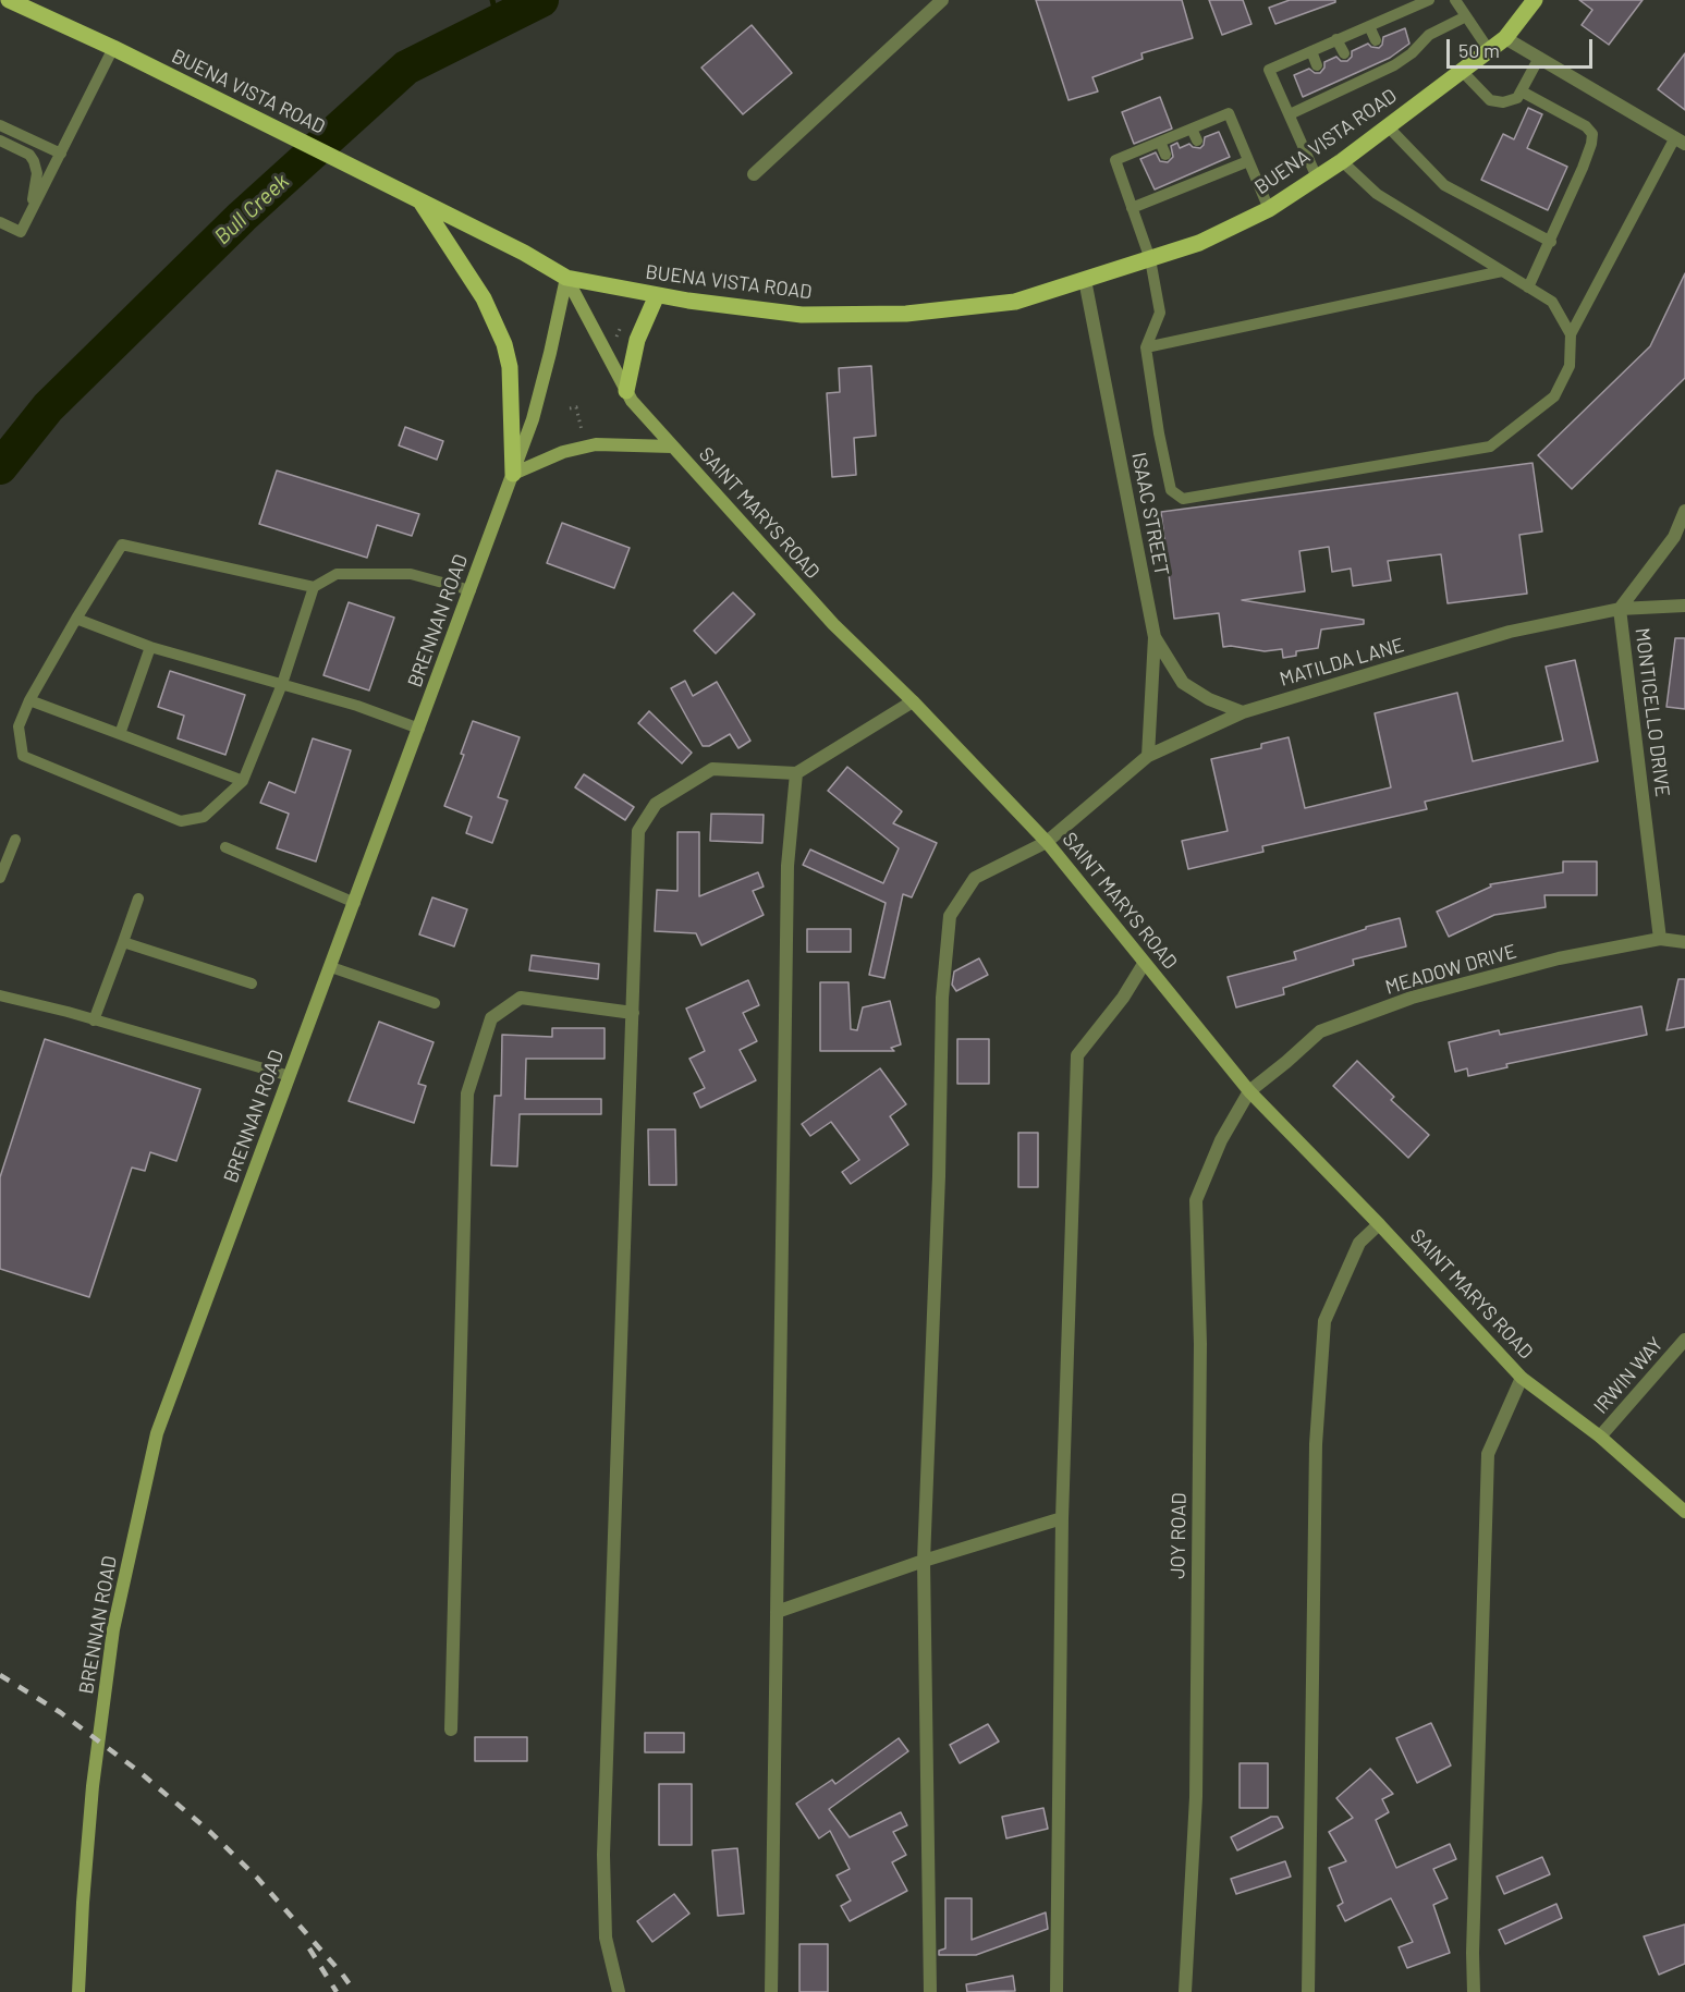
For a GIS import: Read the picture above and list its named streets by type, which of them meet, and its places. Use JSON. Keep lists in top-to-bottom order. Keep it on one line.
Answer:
{"streets":{"main road":["BUENA VISTA ROAD","SAINT MARYS ROAD","BRENNAN ROAD"],"street":["ISAAC STREET","MATILDA LANE","MONTICELLO DRIVE","MEADOW DRIVE","IRWIN WAY","JOY ROAD"]},"crossings":[["BUENA VISTA ROAD","SAINT MARYS ROAD"],["BUENA VISTA ROAD","ISAAC STREET"],["BUENA VISTA ROAD","BRENNAN ROAD"],["SAINT MARYS ROAD","BRENNAN ROAD"],["SAINT MARYS ROAD","MATILDA LANE"],["SAINT MARYS ROAD","MEADOW DRIVE"],["SAINT MARYS ROAD","IRWIN WAY"],["SAINT MARYS ROAD","JOY ROAD"],["ISAAC STREET","MATILDA LANE"],["MATILDA LANE","MONTICELLO DRIVE"],["MONTICELLO DRIVE","MEADOW DRIVE"],["MEADOW DRIVE","JOY ROAD"]],"water":["Bull Creek"],"scale_bar":"50 m"}
